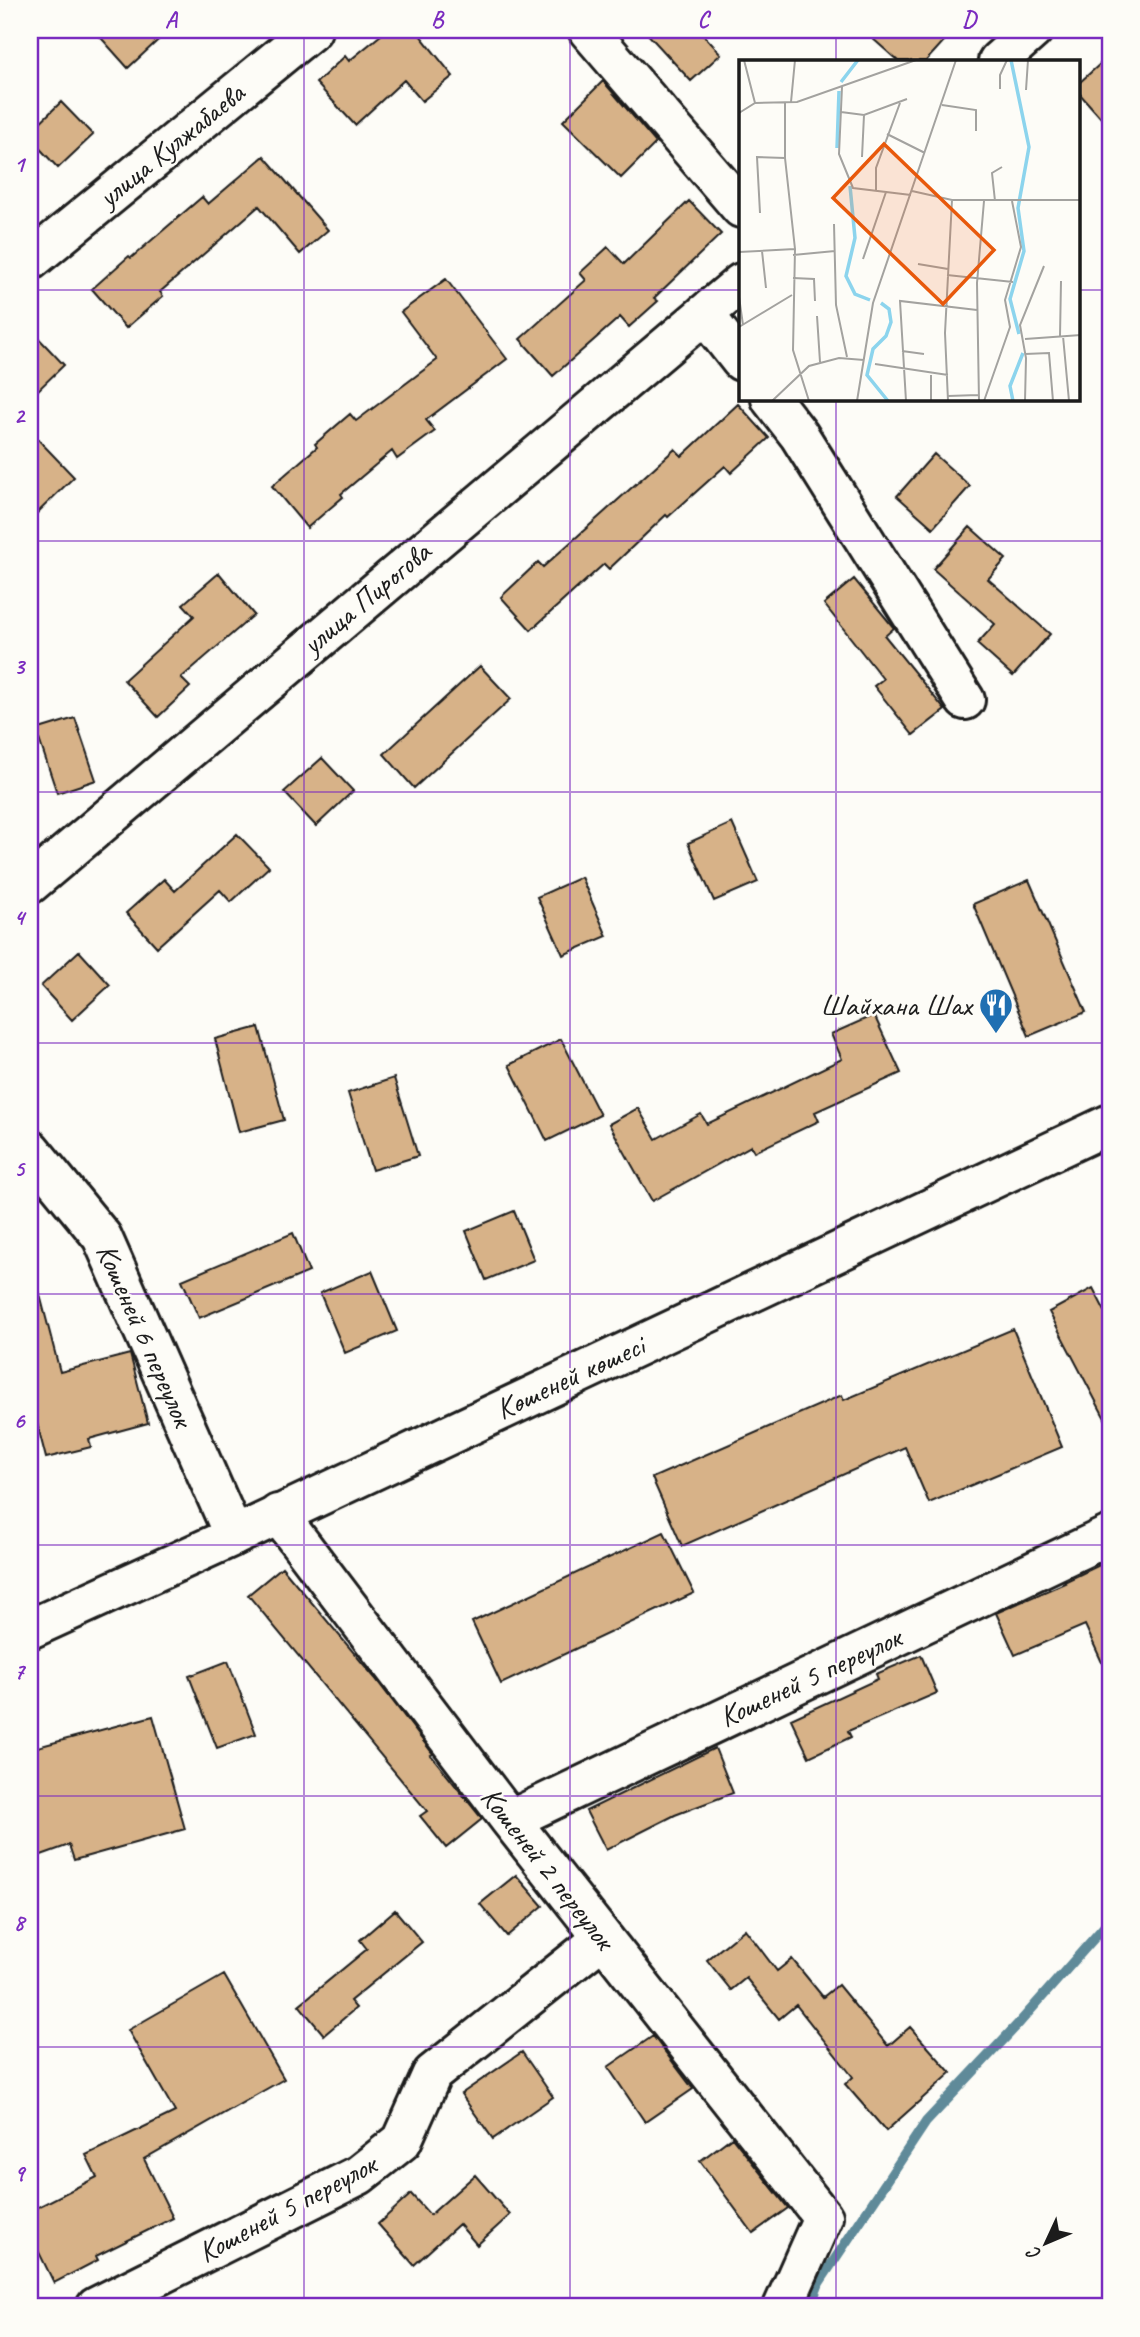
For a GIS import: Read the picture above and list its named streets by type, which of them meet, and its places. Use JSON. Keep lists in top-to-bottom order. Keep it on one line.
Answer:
{"streets":{"street":["улица Кулжабаева","улица Пирогова","Кошеней 6 переулок","Көшеней көшесі","Кошеней 5 переулок","Кошеней 2 переулок"]},"crossings":[["Кошеней 6 переулок","Көшеней көшесі"],["Көшеней көшесі","Кошеней 2 переулок"],["Кошеней 5 переулок","Кошеней 2 переулок"]],"places":{"restaurant":["Шайхана Шах"]},"north":"bottom left","grid":{"columns":["A","B","C","D"],"rows":["1","2","3","4","5","6","7","8","9"]}}
